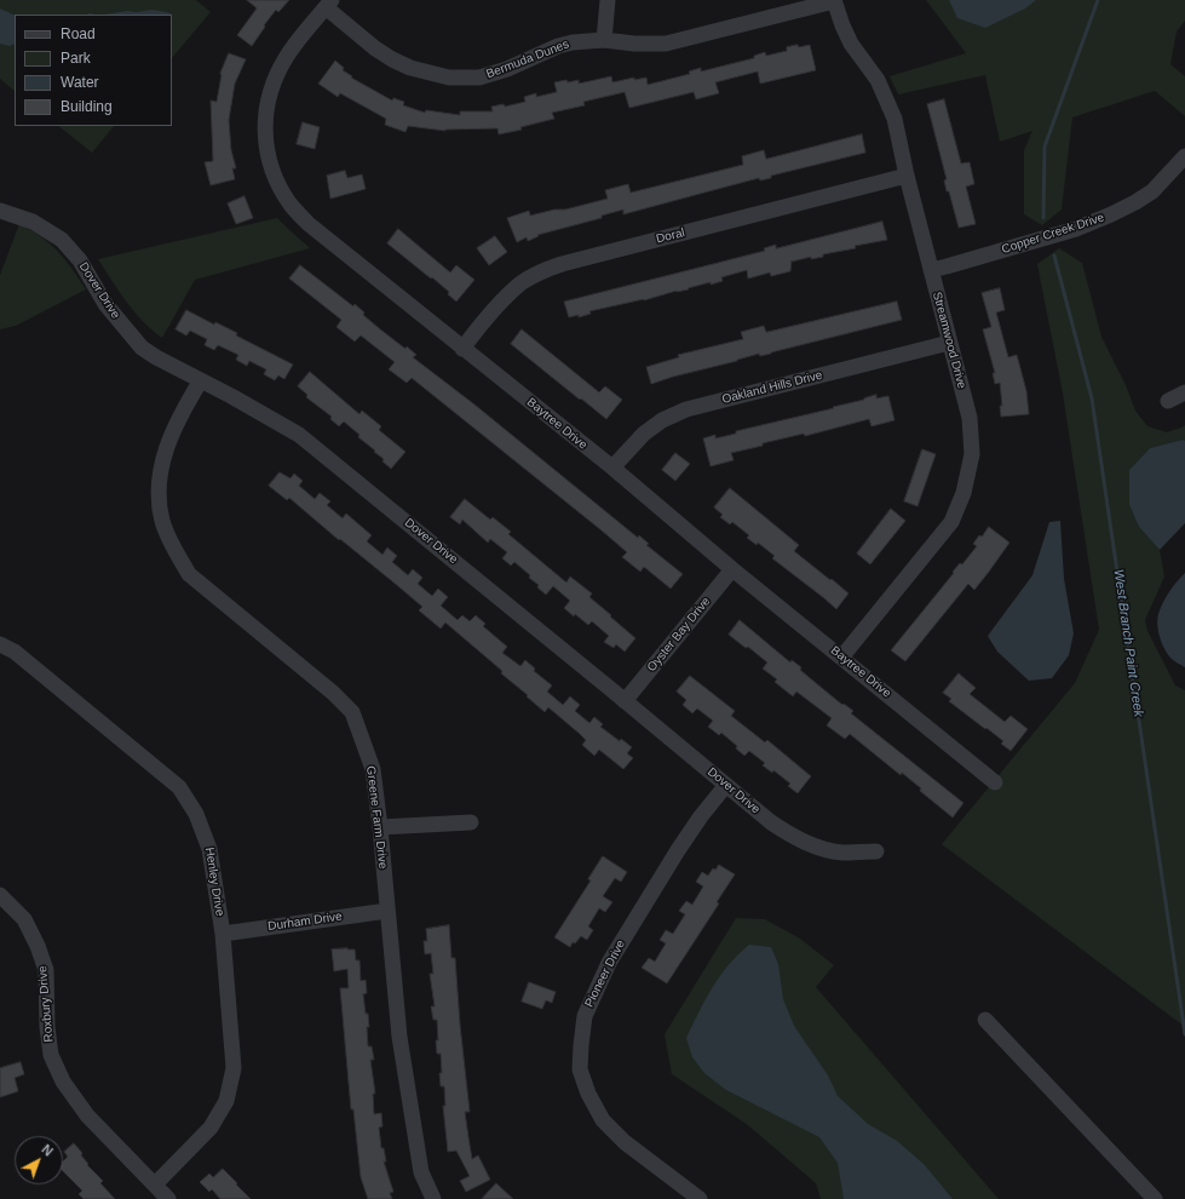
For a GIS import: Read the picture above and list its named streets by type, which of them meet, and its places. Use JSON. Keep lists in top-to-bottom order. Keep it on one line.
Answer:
{"streets":{"street":["Bermuda Dunes","Copper Creek Drive","Doral","Dover Drive","Streamwood Drive","Oakland Hills Drive","Baytree Drive","Oyster Bay Drive","Greene Farm Drive","Henley Drive","Durham Drive","Pioneer Drive","Roxbury Drive"]},"crossings":[["Bermuda Dunes","Streamwood Drive"],["Bermuda Dunes","Baytree Drive"],["Copper Creek Drive","Streamwood Drive"],["Doral","Streamwood Drive"],["Doral","Baytree Drive"],["Dover Drive","Oyster Bay Drive"],["Dover Drive","Greene Farm Drive"],["Dover Drive","Pioneer Drive"],["Streamwood Drive","Oakland Hills Drive"],["Streamwood Drive","Baytree Drive"],["Oakland Hills Drive","Baytree Drive"],["Baytree Drive","Oyster Bay Drive"],["Greene Farm Drive","Durham Drive"],["Henley Drive","Durham Drive"],["Henley Drive","Roxbury Drive"]],"water":["West Branch Paint Creek"],"legend":["Road","Park","Water","Building"],"north":"top right"}
